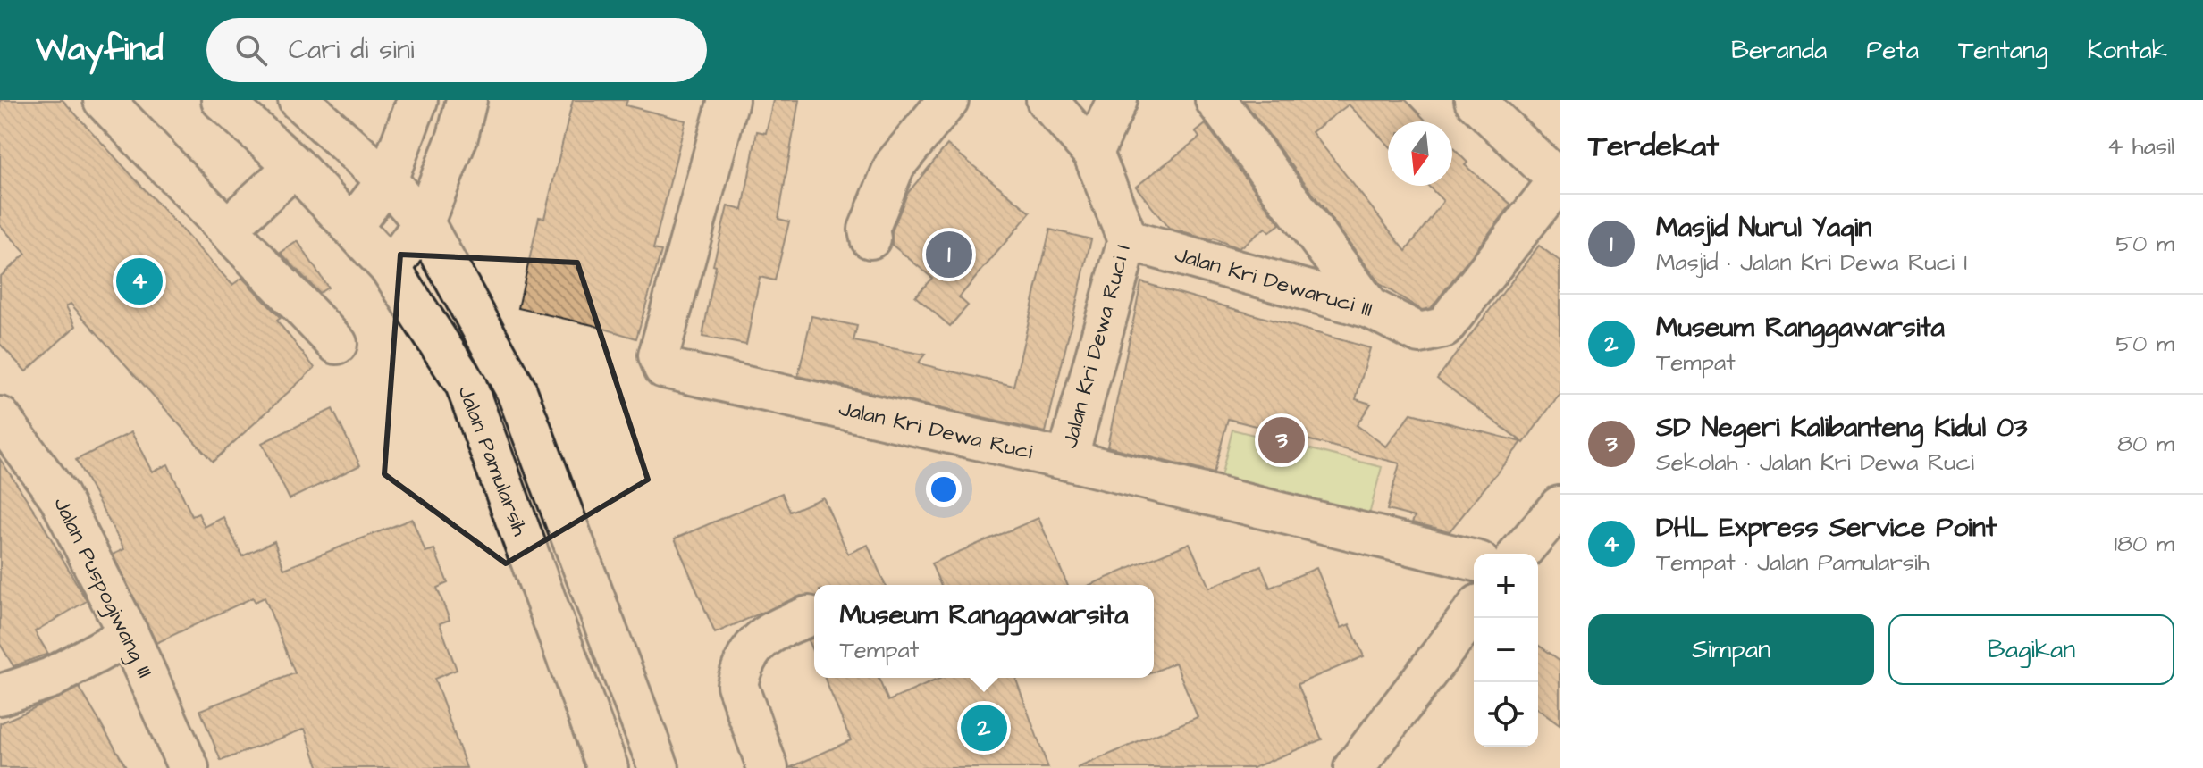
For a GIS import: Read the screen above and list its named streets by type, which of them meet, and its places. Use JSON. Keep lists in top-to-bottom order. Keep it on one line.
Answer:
{"streets":{"main road":["Jalan Kri Dewaruci III","Jalan Kri Dewa Ruci I","Jalan Kri Dewa Ruci","Jalan Pamularsih","Jalan Puspogiwang III"]},"crossings":[["Jalan Kri Dewaruci III","Jalan Kri Dewa Ruci I"],["Jalan Kri Dewa Ruci I","Jalan Kri Dewa Ruci"]],"north":"bottom","page":{"header":"Wayfind","search":"Cari di sini","nav":["Beranda","Peta","Tentang","Kontak"],"heading":["Terdekat","4 hasil"],"list":[{"mark":"1","name":"Masjid Nurul Yaqin","note":"Masjid · Jalan Kri Dewa Ruci I","value":"50 m"},{"mark":"2","name":"Museum Ranggawarsita","note":"Tempat","value":"50 m"},{"mark":"3","name":"SD Negeri Kalibanteng Kidul 03","note":"Sekolah · Jalan Kri Dewa Ruci","value":"80 m"},{"mark":"4","name":"DHL Express Service Point","note":"Tempat · Jalan Pamularsih","value":"180 m"}],"pins":["1","4","3","2"],"map_buttons":["+","−"],"popup":["Museum Ranggawarsita","Tempat"],"buttons":["Simpan","Bagikan"]}}
